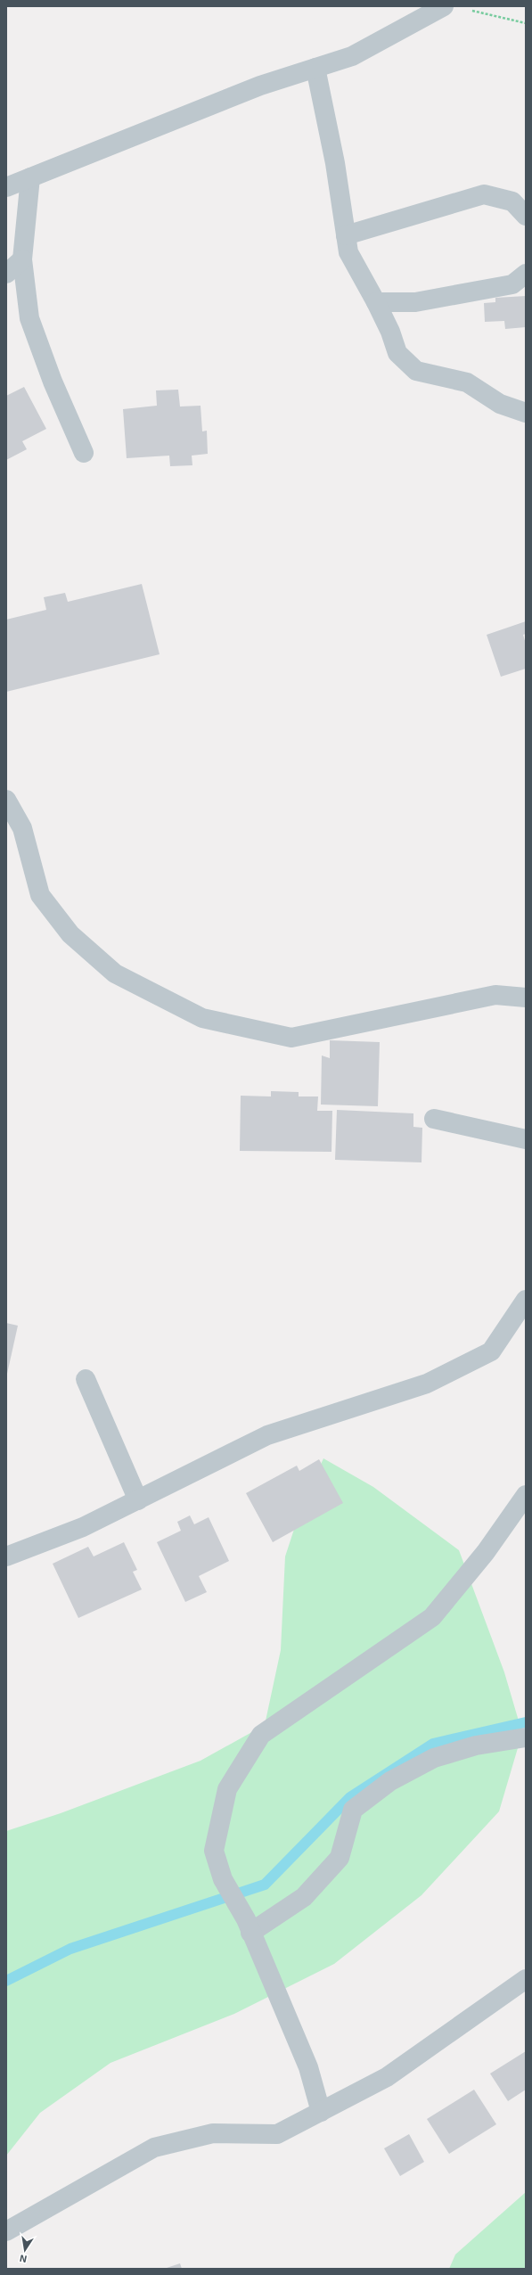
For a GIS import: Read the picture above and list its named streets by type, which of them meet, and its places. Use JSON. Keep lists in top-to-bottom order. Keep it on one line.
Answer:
{"north":"bottom"}
